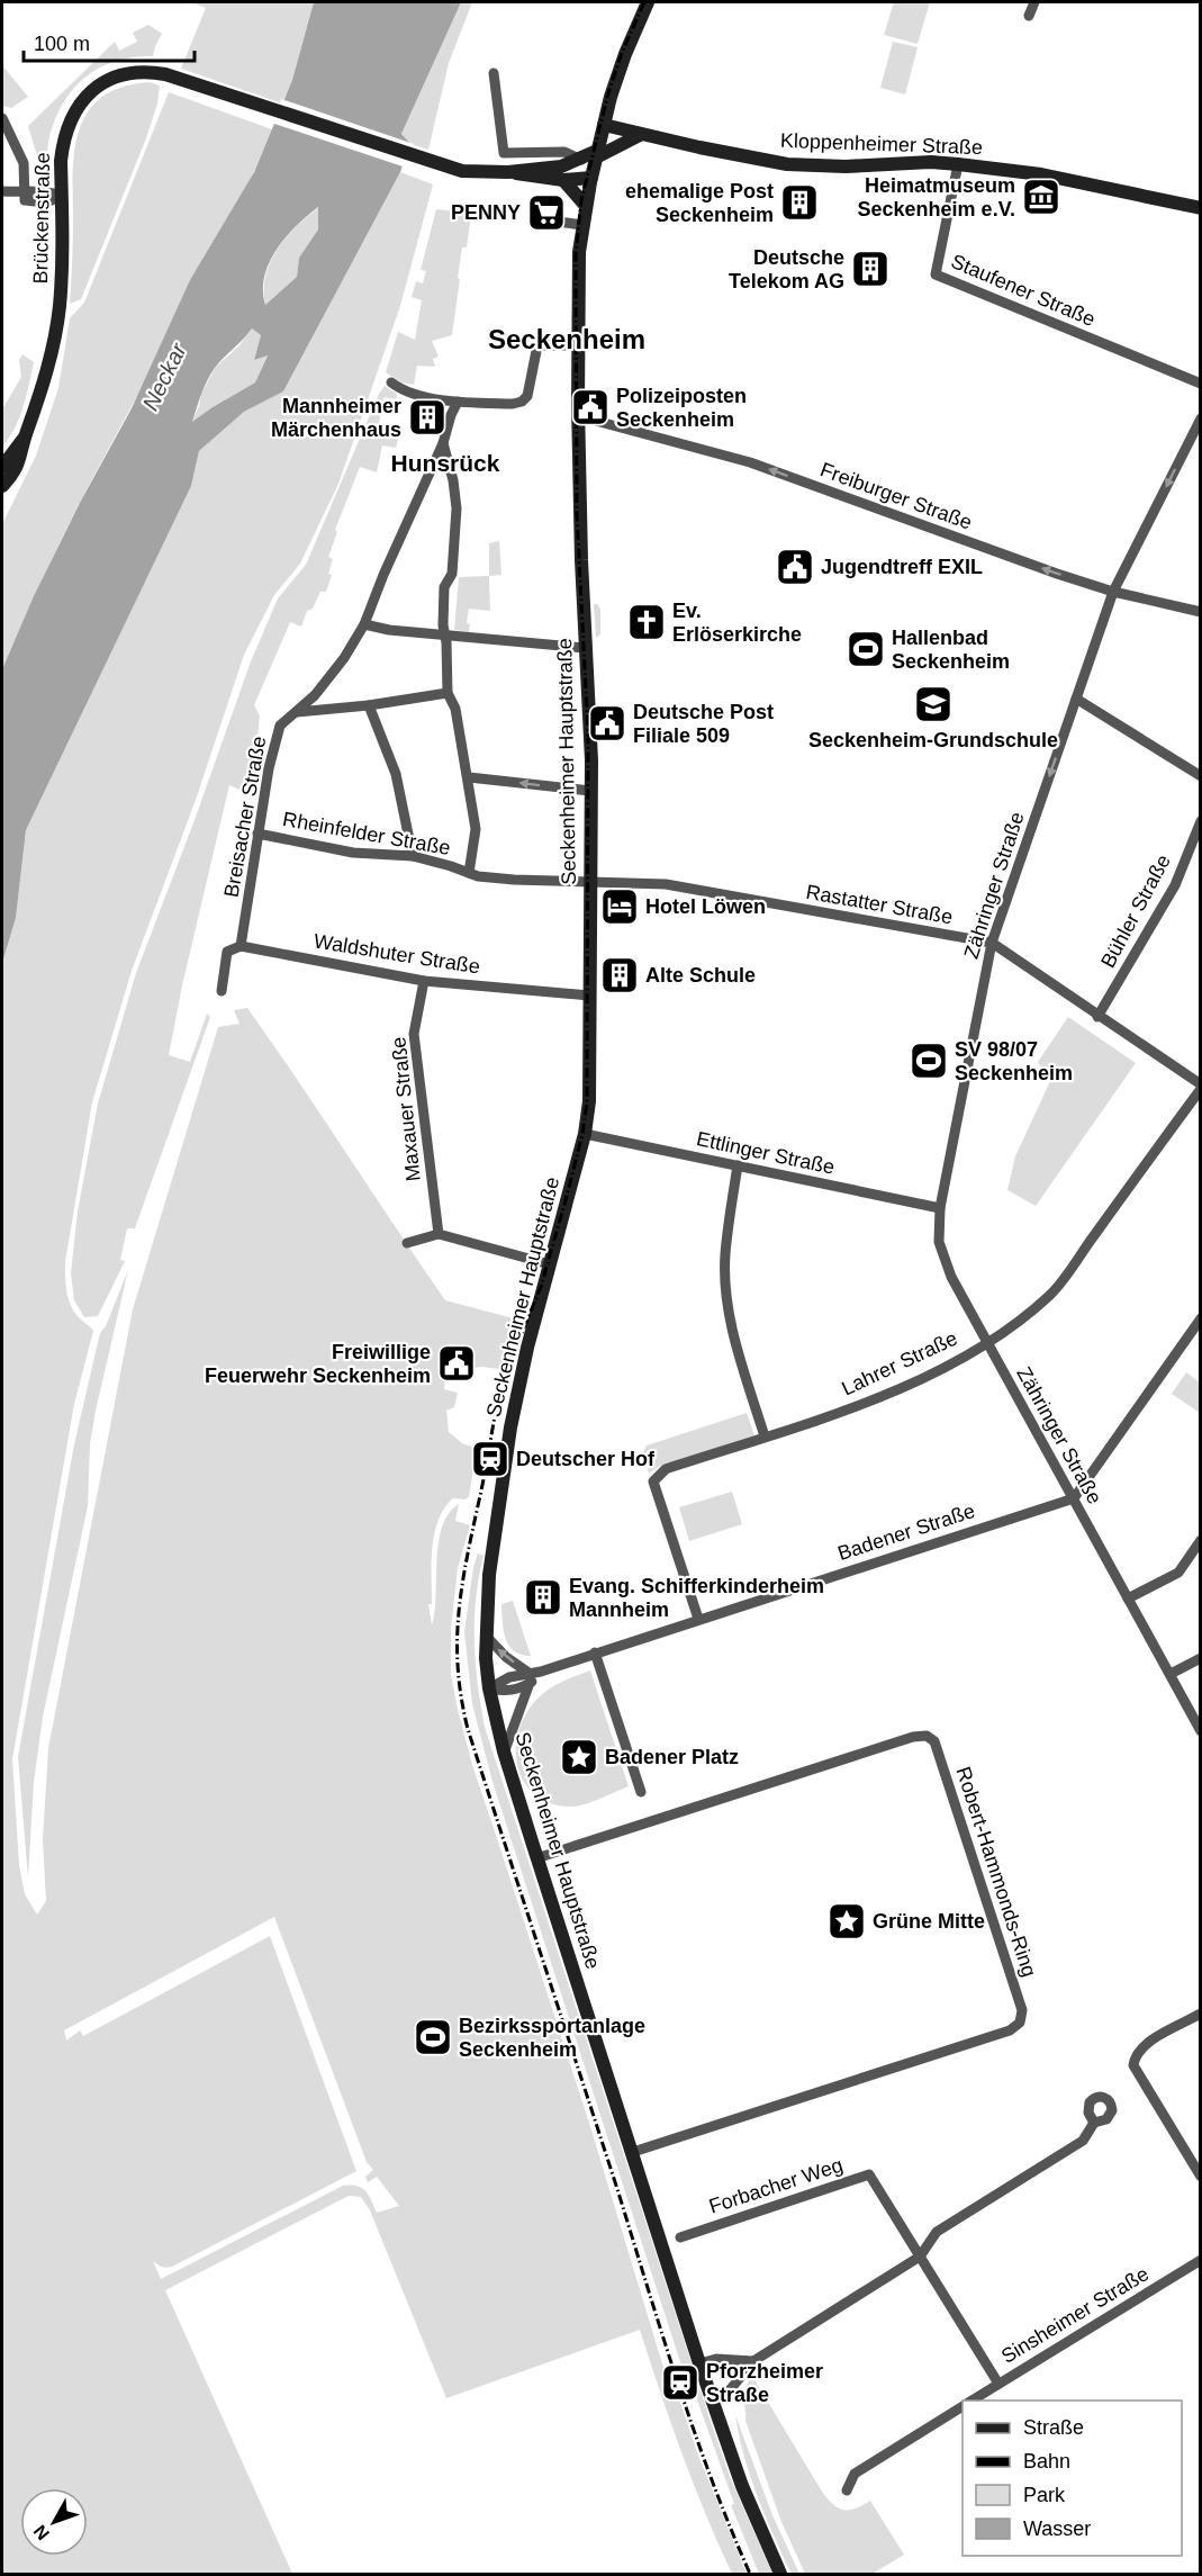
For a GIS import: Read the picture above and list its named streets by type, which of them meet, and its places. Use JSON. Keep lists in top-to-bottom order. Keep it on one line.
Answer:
{"streets":{"main road":["Kloppenheimer Straße","Brückenstraße","Seckenheimer Hauptstraße"],"street":["Staufener Straße","Freiburger Straße","Breisacher Straße","Rheinfelder Straße","Zähringer Straße","Rastatter Straße","Bühler Straße","Waldshuter Straße","Maxauer Straße","Ettlinger Straße","Lahrer Straße","Badener Straße","Robert-Hammonds-Ring","Forbacher Weg","Sinsheimer Straße"]},"crossings":[["Kloppenheimer Straße","Staufener Straße"],["Kloppenheimer Straße","Seckenheimer Hauptstraße"],["Freiburger Straße","Seckenheimer Hauptstraße"],["Freiburger Straße","Zähringer Straße"],["Seckenheimer Hauptstraße","Rheinfelder Straße"],["Seckenheimer Hauptstraße","Rastatter Straße"],["Seckenheimer Hauptstraße","Waldshuter Straße"],["Seckenheimer Hauptstraße","Ettlinger Straße"],["Seckenheimer Hauptstraße","Badener Straße"],["Seckenheimer Hauptstraße","Robert-Hammonds-Ring"],["Breisacher Straße","Rheinfelder Straße"],["Breisacher Straße","Waldshuter Straße"],["Rheinfelder Straße","Rastatter Straße"],["Zähringer Straße","Rastatter Straße"],["Zähringer Straße","Ettlinger Straße"],["Zähringer Straße","Lahrer Straße"],["Zähringer Straße","Badener Straße"],["Rastatter Straße","Bühler Straße"],["Rastatter Straße","Lahrer Straße"],["Waldshuter Straße","Maxauer Straße"],["Lahrer Straße","Badener Straße"]],"one_way":["Freiburger Straße"],"districts":["Seckenheim","Hunsrück"],"water":["Neckar"],"places":{"museum":["Heimatmuseum Seckenheim e.V."],"building":["ehemalige Post Seckenheim","Deutsche Telekom AG","Mannheimer Märchenhaus","Alte Schule","Evang. Schifferkinderheim Mannheim"],"supermarket":["PENNY"],"public building":["Polizeiposten Seckenheim","Jugendtreff EXIL","Deutsche Post Filiale 509","Freiwillige Feuerwehr Seckenheim"],"church":["Ev. Erlöserkirche"],"sports":["Hallenbad Seckenheim","SV 98/07 Seckenheim","Bezirkssportanlage Seckenheim"],"school or university":["Seckenheim-Grundschule"],"hotel":["Hotel Löwen"],"station":["Deutscher Hof","Pforzheimer Straße"],"place":["Badener Platz","Grüne Mitte"]},"legend":["Straße","Bahn","Park","Wasser"],"scale_bar":"100 m","north":"bottom left"}
